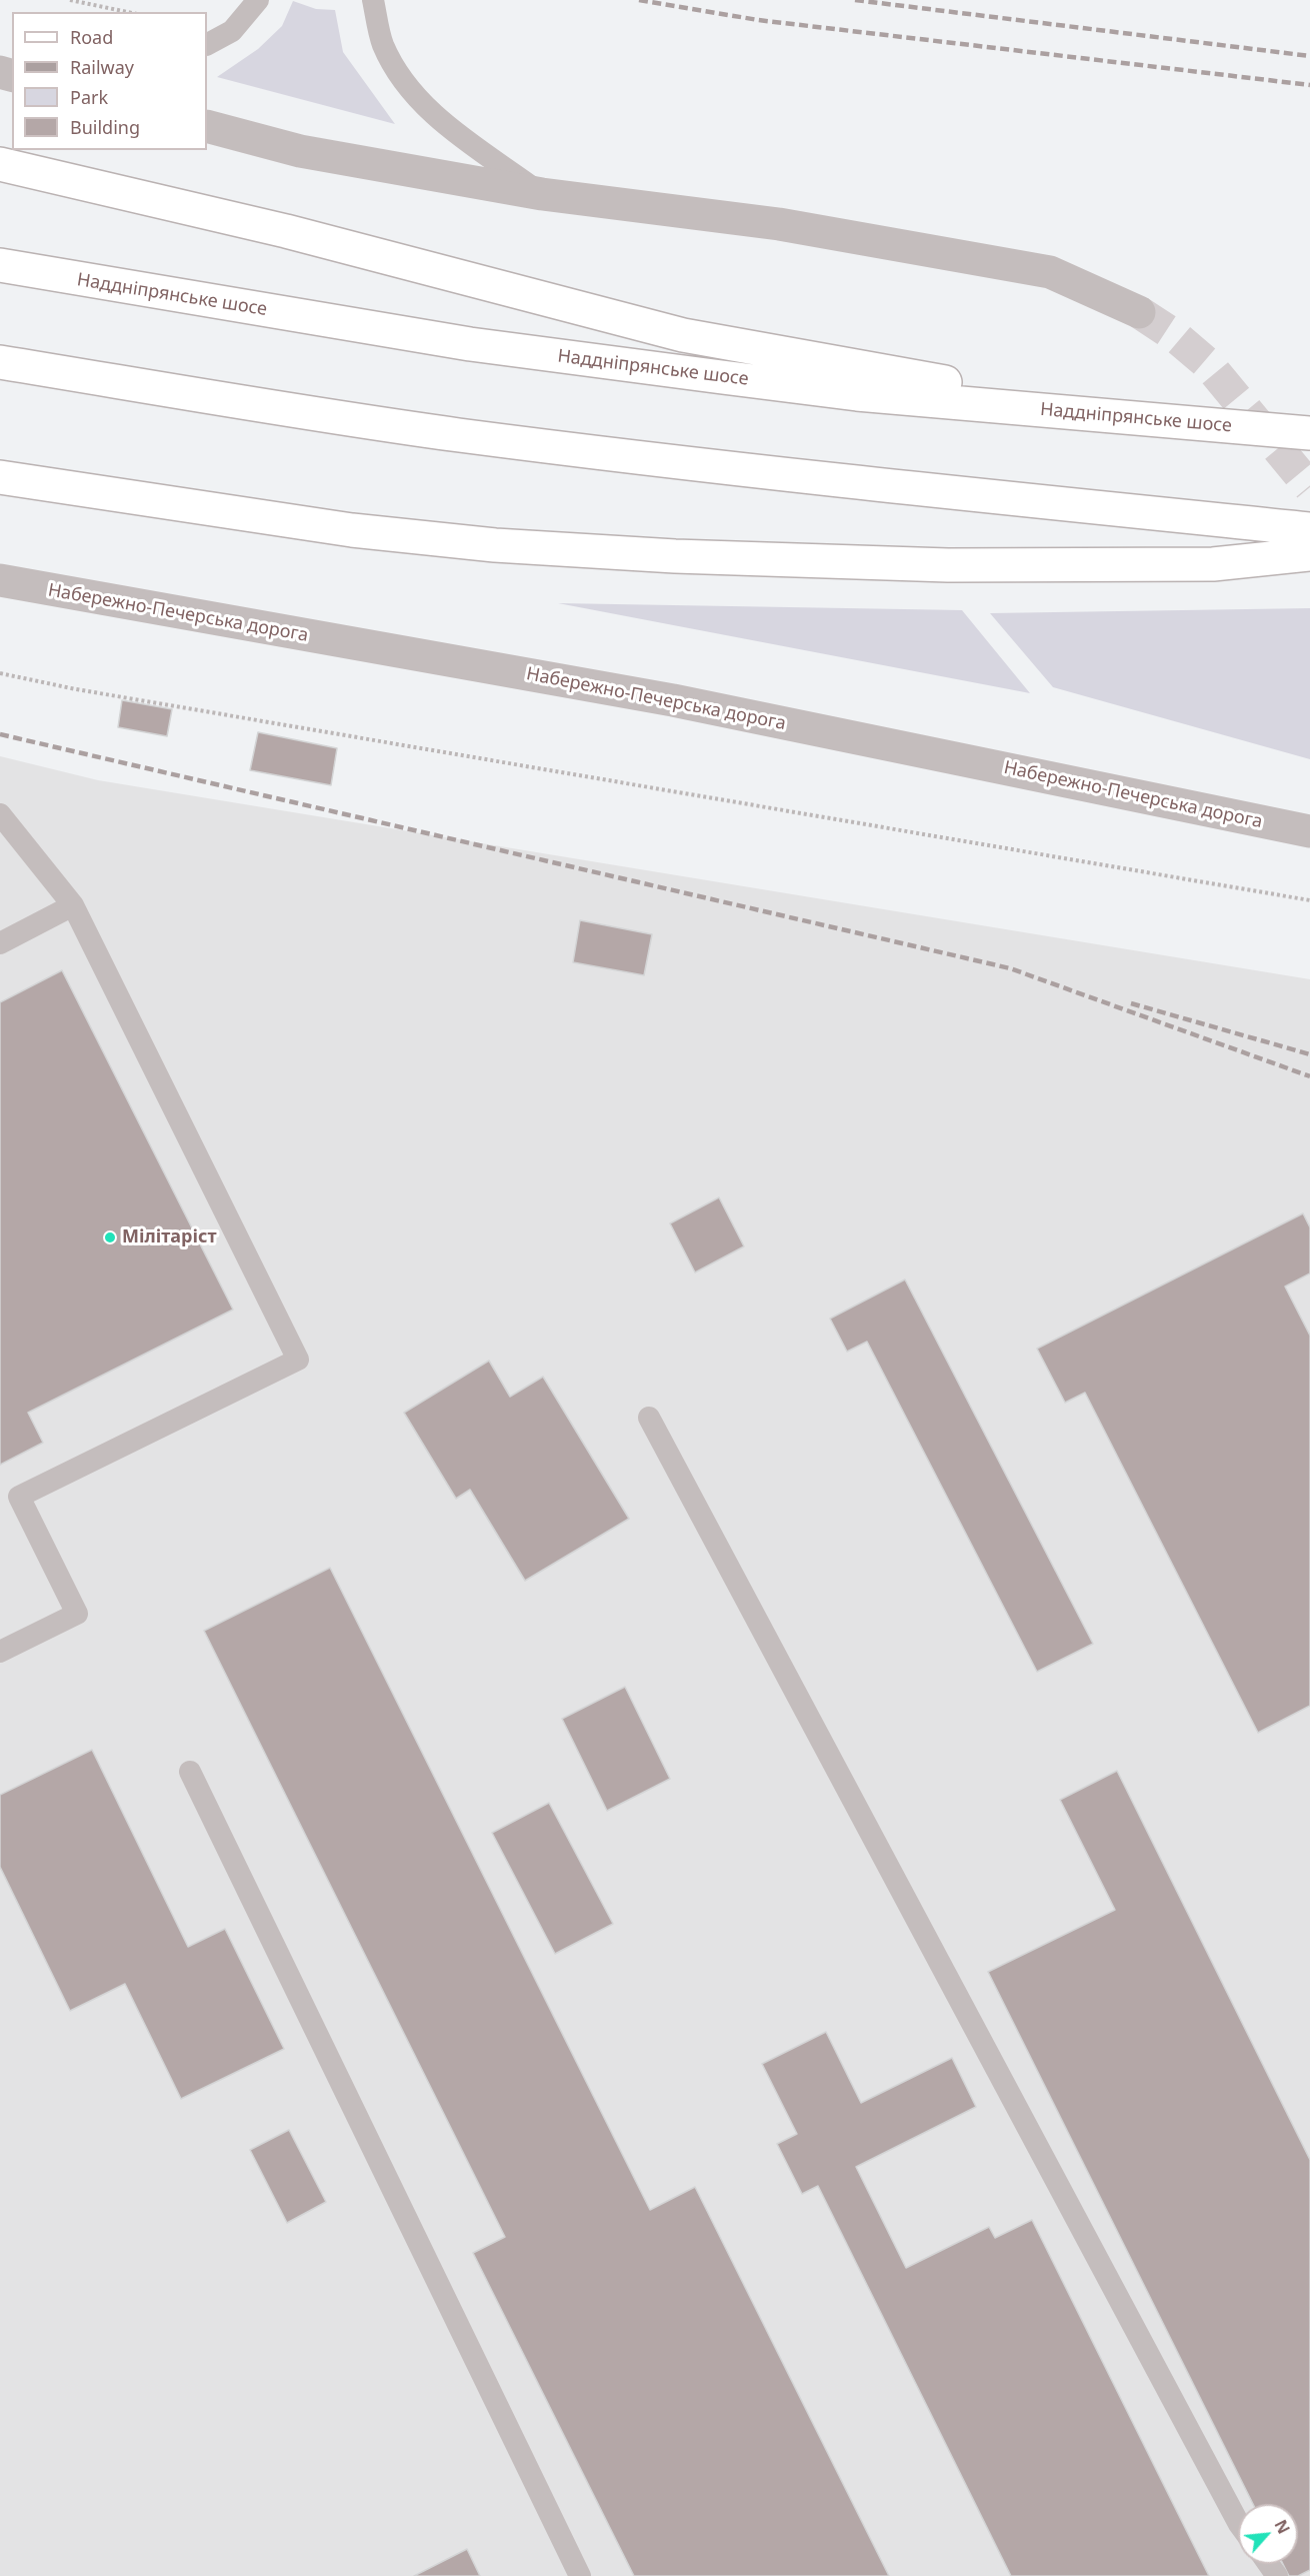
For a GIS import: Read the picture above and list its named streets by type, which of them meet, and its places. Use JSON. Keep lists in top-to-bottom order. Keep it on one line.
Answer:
{"streets":{"main road":["Наддніпрянське шосе"],"street":["Набережно-Печерська дорога"]},"places":["Мілітаріст"],"legend":["Road","Railway","Park","Building"],"north":"top right"}
